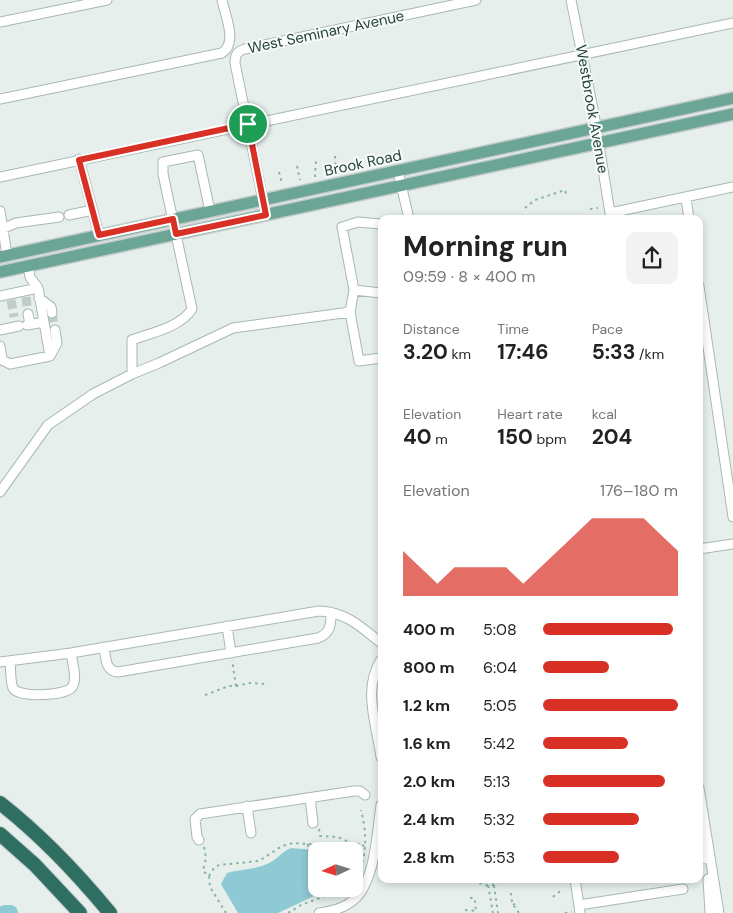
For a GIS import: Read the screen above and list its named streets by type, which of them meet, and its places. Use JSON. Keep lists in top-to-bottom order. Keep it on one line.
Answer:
{"streets":{"main road":["Brook Road"],"street":["West Seminary Avenue","Westbrook Avenue"]},"crossings":[["Westbrook Avenue","Brook Road"]],"north":"left","page":{"heading":["Morning run","09:59 · 8 × 400 m"],"stats":[["Distance","3.20 km"],["Time","17:46"],["Pace","5:33 /km"],["Elevation","40 m"],["Heart rate","150 bpm"],["kcal","204"]],"chart":["Elevation","176–180 m"],"list":[{"name":"400 m","note":"5:08"},{"name":"800 m","note":"6:04"},{"name":"1.2 km","note":"5:05"},{"name":"1.6 km","note":"5:42"},{"name":"2.0 km","note":"5:13"},{"name":"2.4 km","note":"5:32"},{"name":"2.8 km","note":"5:53"}]}}
